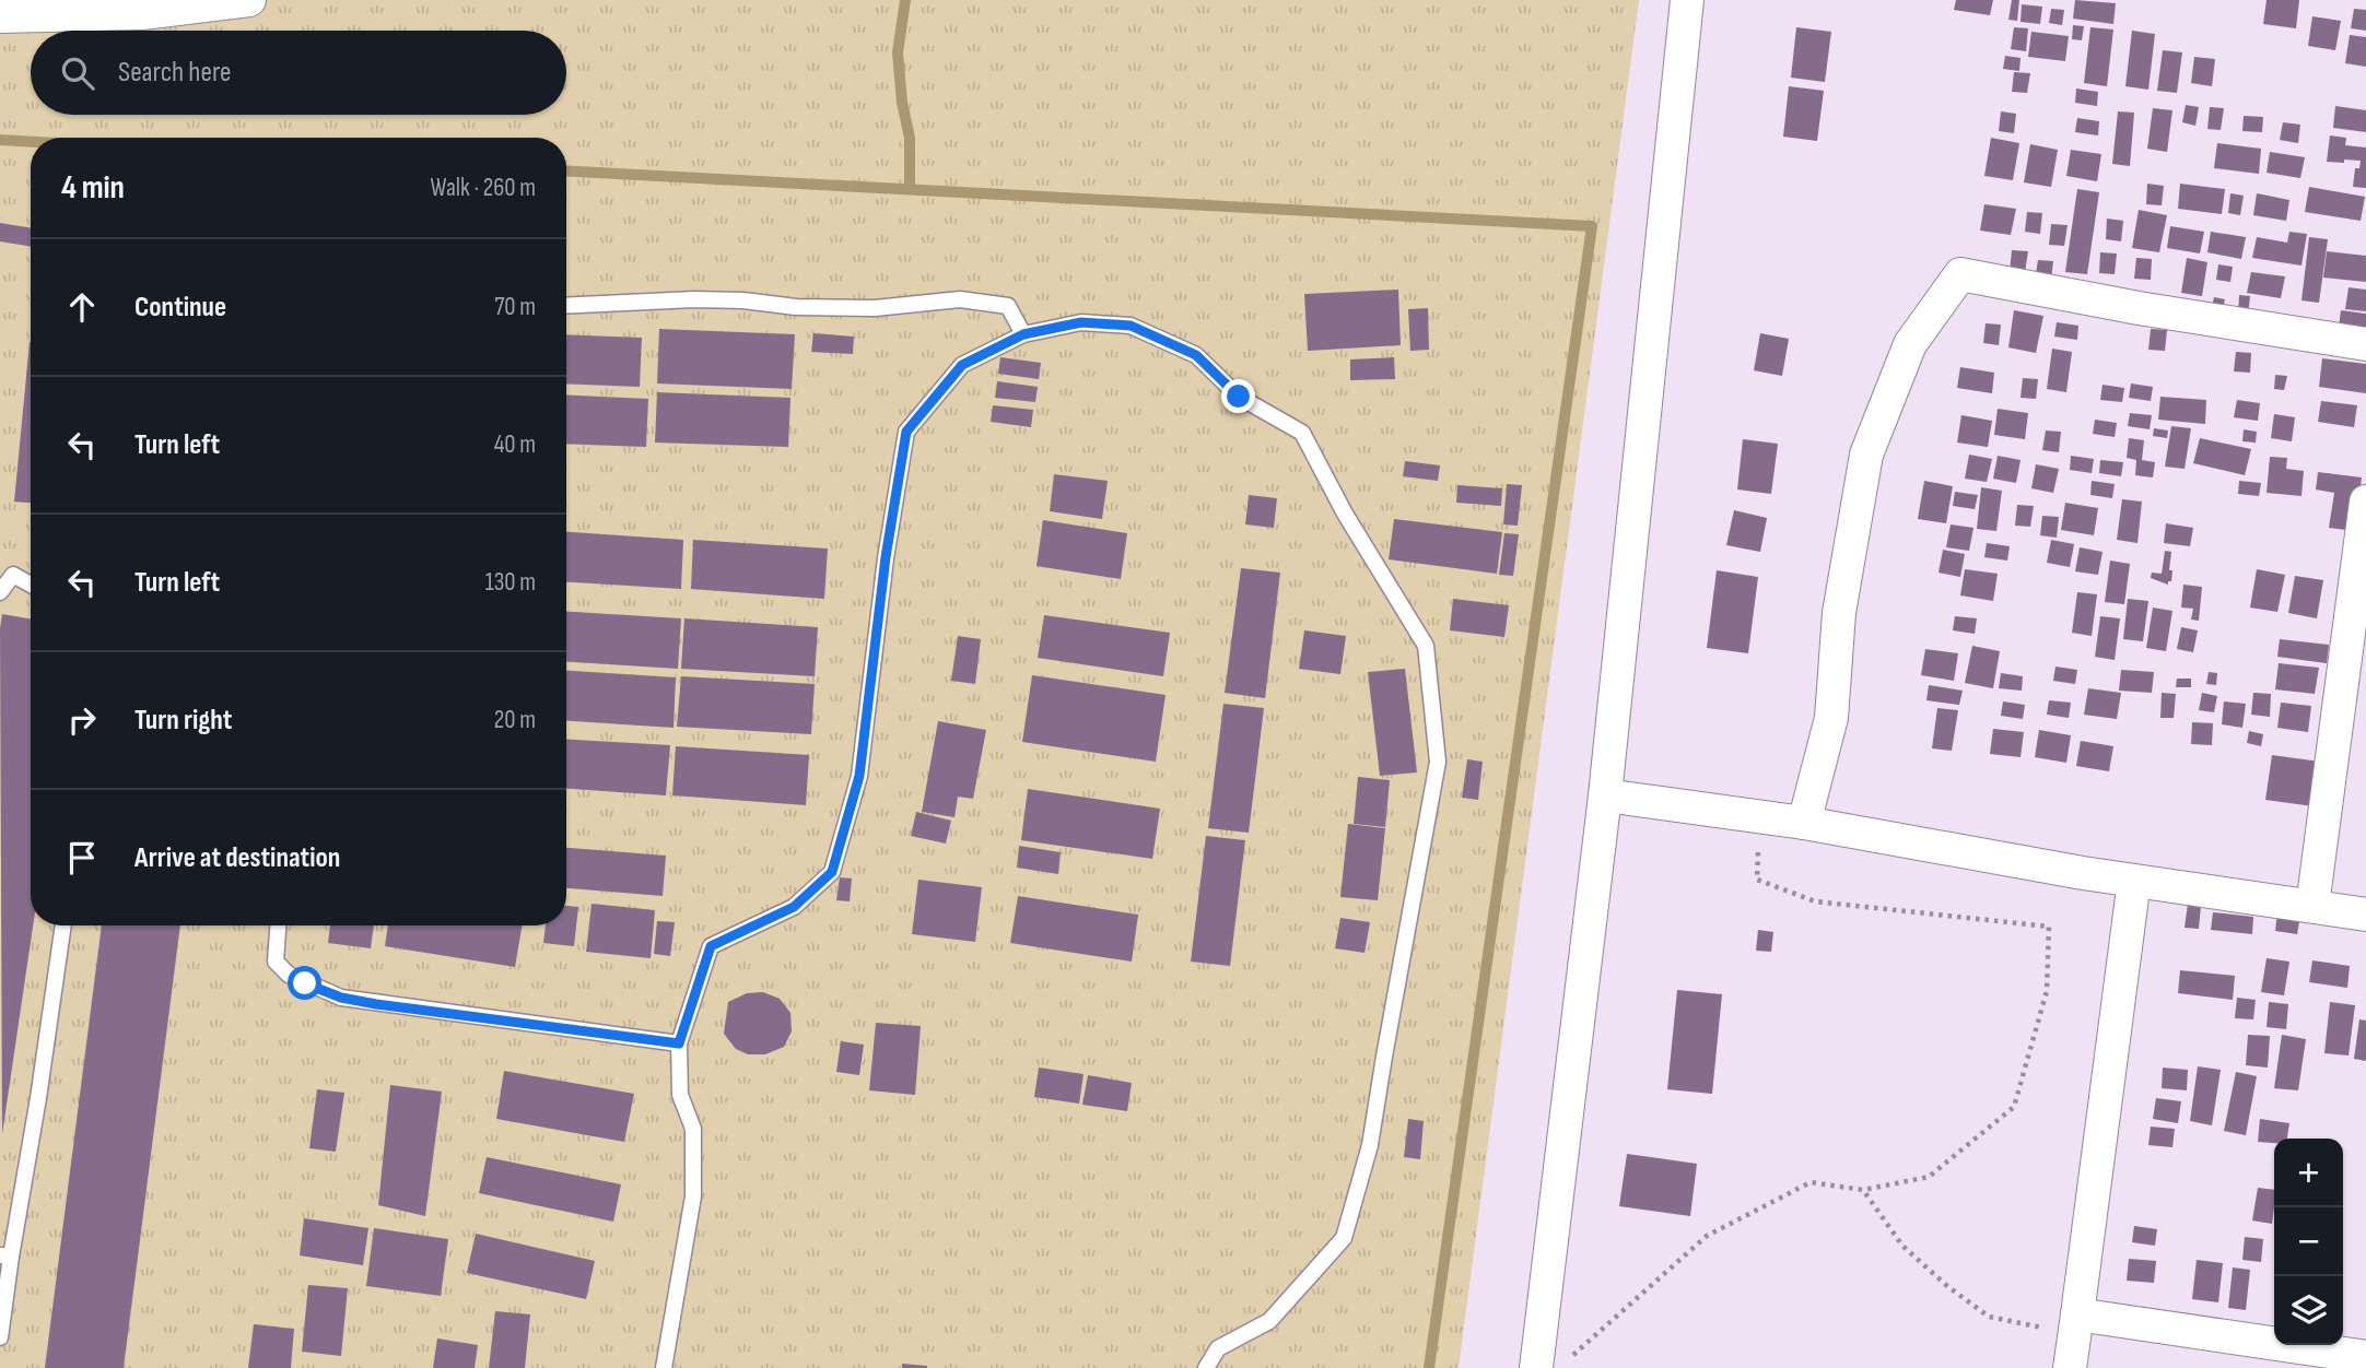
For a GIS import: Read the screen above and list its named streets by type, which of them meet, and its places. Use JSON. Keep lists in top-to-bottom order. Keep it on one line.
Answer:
{"page":{"search":"Search here","heading":["4 min","Walk · 260 m"],"list":[["Continue","70 m"],["Turn left","40 m"],["Turn left","130 m"],["Turn right","20 m"],"Arrive at destination"],"map_buttons":["+","−"]}}
